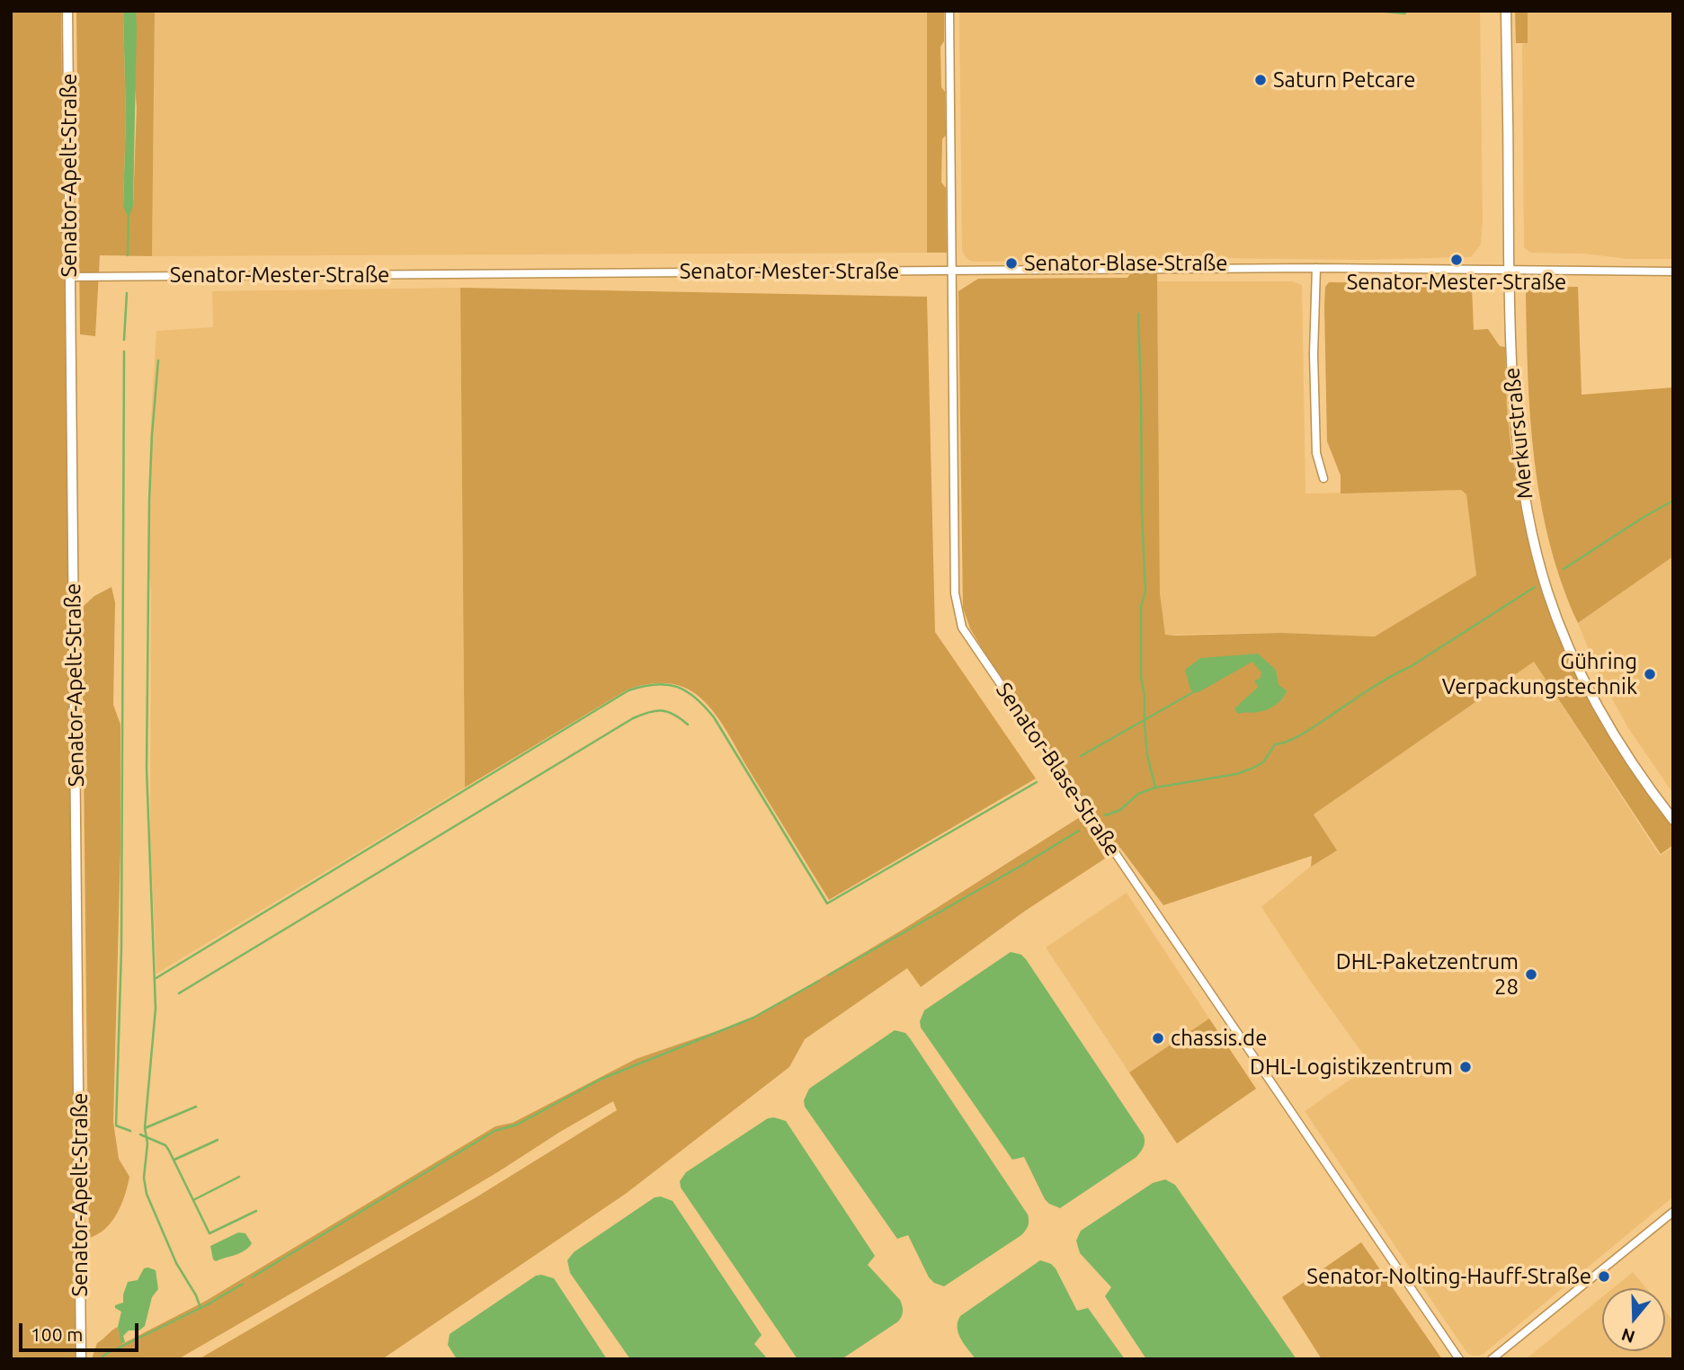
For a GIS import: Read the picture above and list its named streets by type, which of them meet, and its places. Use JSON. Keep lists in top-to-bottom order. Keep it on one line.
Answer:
{"streets":{"street":["Senator-Apelt-Straße","Senator-Mester-Straße","Merkurstraße","Senator-Blase-Straße"]},"crossings":[["Senator-Apelt-Straße","Senator-Mester-Straße"],["Senator-Mester-Straße","Merkurstraße"],["Senator-Mester-Straße","Senator-Blase-Straße"]],"places":["Saturn Petcare","Senator-Mester-Straße","Senator-Blase-Straße","Gühring Verpackungstechnik","DHL-Paketzentrum 28","chassis.de","DHL-Logistikzentrum","Senator-Nolting-Hauff-Straße"],"scale_bar":"100 m","north":"bottom"}
